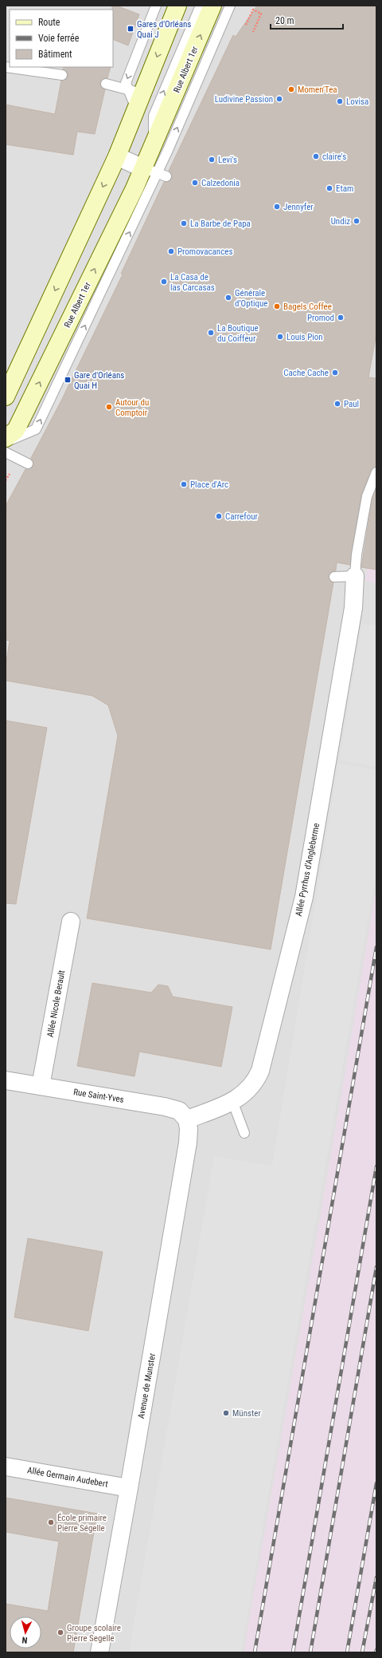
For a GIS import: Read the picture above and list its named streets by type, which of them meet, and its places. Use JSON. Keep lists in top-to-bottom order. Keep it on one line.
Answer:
{"streets":{"street":["Rue Albert 1er","Allée Pyrrhus d'Angleberme","Allée Nicole Berault","Rue Saint-Yves","Avenue de Munster","Allée Germain Audebert"]},"crossings":[["Allée Pyrrhus d'Angleberme","Rue Saint-Yves"],["Allée Pyrrhus d'Angleberme","Avenue de Munster"],["Allée Nicole Berault","Rue Saint-Yves"],["Rue Saint-Yves","Avenue de Munster"],["Avenue de Munster","Allée Germain Audebert"]],"places":{"transit":["Gares d'Orléans Quai J","Gare d'Orléans Quai H"],"other":["Momen'Tea","Ludivine Passion","Lovisa","claire's","Levi's","Calzedonia","Etam","Jennyfer","Undiz","La Barbe de Papa","Promovacances","La Casa de las Carcasas","Générale d’Optique","Bagels Coffee","Promod","La Boutique du Coiffeur","Louis Pion","Cache Cache","Paul","Autour du Comptoir","Place d'Arc","Carrefour","Münster","École primaire Pierre Ségelle","Groupe scolaire Pierre Segelle"]},"legend":["Route","Voie ferrée","Bâtiment"],"scale_bar":"20 m","north":"bottom"}
